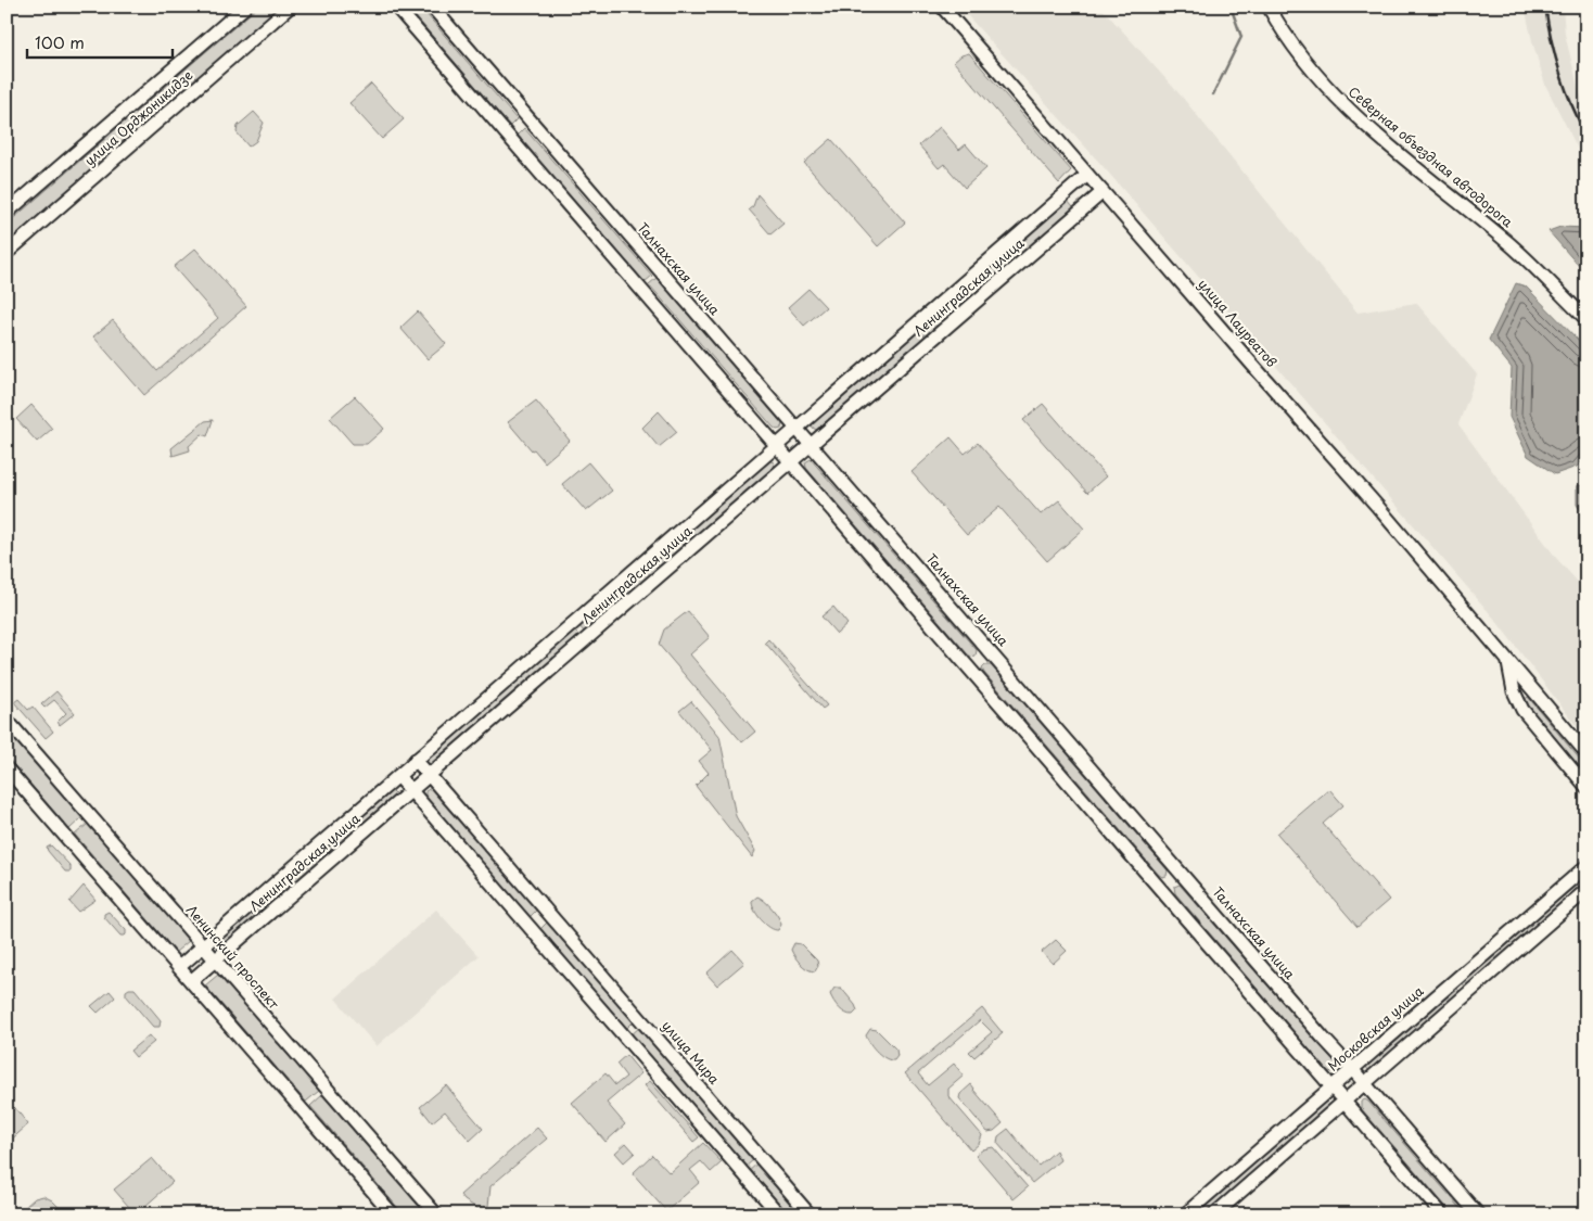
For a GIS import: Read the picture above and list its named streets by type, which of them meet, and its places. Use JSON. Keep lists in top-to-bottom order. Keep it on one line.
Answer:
{"streets":{"street":["улица Орджоникидзе","Северная объездная автодорога","Талнахская улица","Ленинградская улица","улица Лауреатов","Ленинский проспект","Московская улица","улица Мира"]},"crossings":[["Талнахская улица","Ленинградская улица"],["Талнахская улица","Московская улица"],["Ленинградская улица","улица Лауреатов"],["Ленинградская улица","Ленинский проспект"],["Ленинградская улица","улица Мира"]],"scale_bar":"100 m"}
